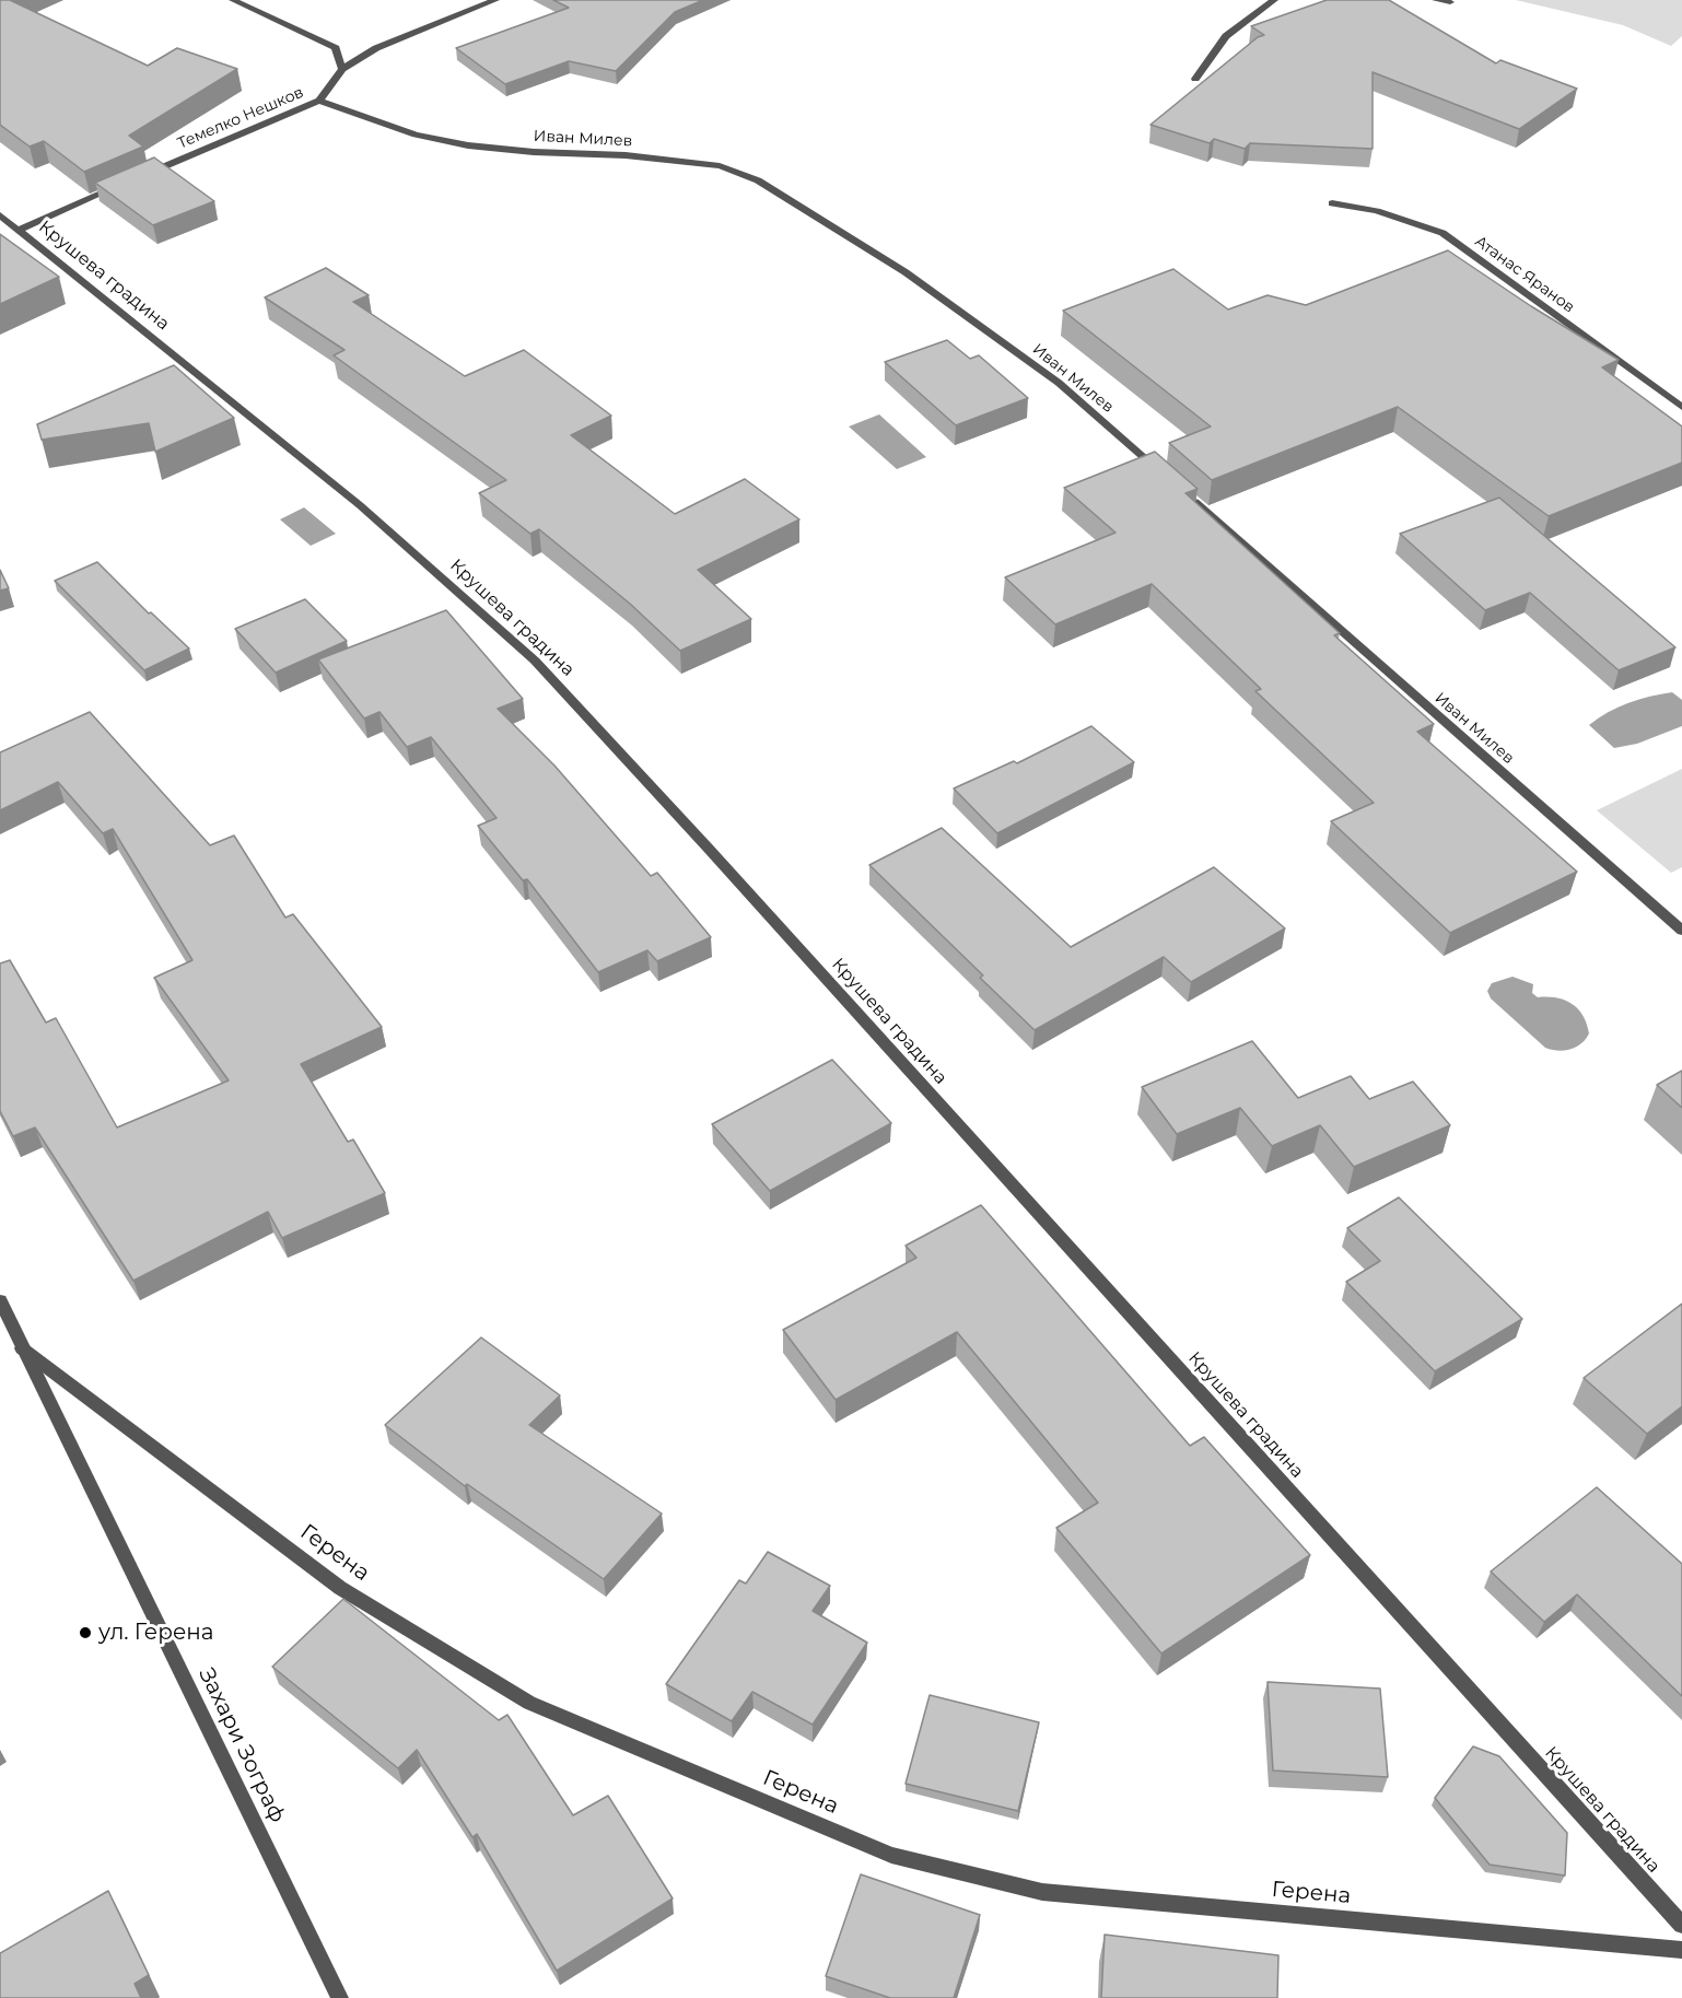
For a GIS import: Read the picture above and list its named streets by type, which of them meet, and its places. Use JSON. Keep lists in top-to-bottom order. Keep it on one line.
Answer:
{"streets":{"street":["Темелко Нешков","Иван Милев","Атанас Яранов","Крушева градина","Герена","Захари Зограф"]},"crossings":[["Темелко Нешков","Иван Милев"],["Герена","Захари Зограф"]],"places":["ул. Герена"]}
